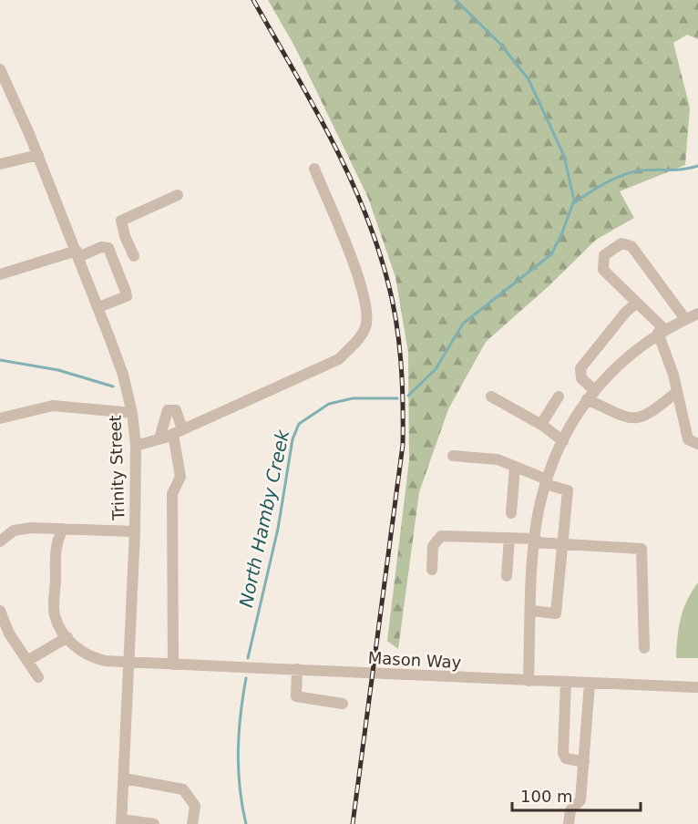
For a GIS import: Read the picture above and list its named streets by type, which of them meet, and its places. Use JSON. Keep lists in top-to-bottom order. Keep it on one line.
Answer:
{"streets":{"street":["Trinity Street","Mason Way"]},"crossings":[["Trinity Street","Mason Way"]],"water":["North Hamby Creek"],"scale_bar":"100 m"}
